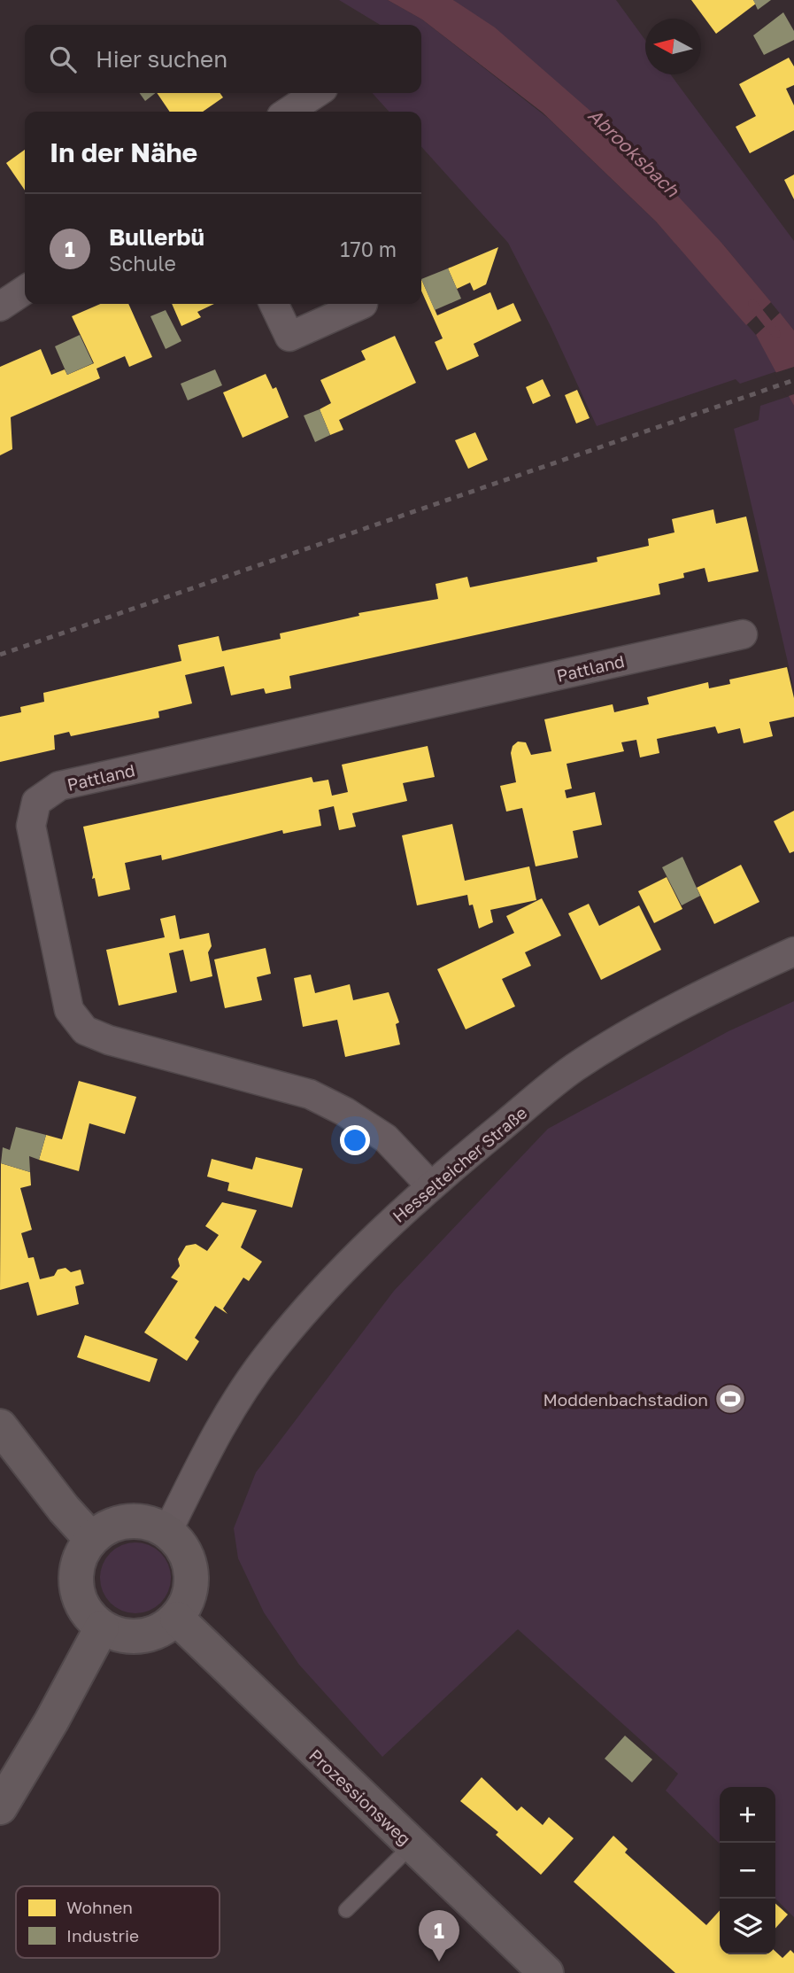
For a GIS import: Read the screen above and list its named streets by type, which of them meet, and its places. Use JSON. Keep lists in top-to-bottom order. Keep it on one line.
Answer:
{"streets":{"street":["Pattland","Hesselteicher Straße","Prozessionsweg"]},"crossings":[["Pattland","Hesselteicher Straße"],["Hesselteicher Straße","Prozessionsweg"]],"water":["Abrooksbach"],"places":{"sports":["Moddenbachstadion"]},"legend":["Wohnen","Industrie"],"north":"left","page":{"search":"Hier suchen","heading":"In der Nähe","list":[{"mark":"1","name":"Bullerbü","note":"Schule","value":"170 m"}],"map_buttons":["+","−"],"pins":"1"}}
